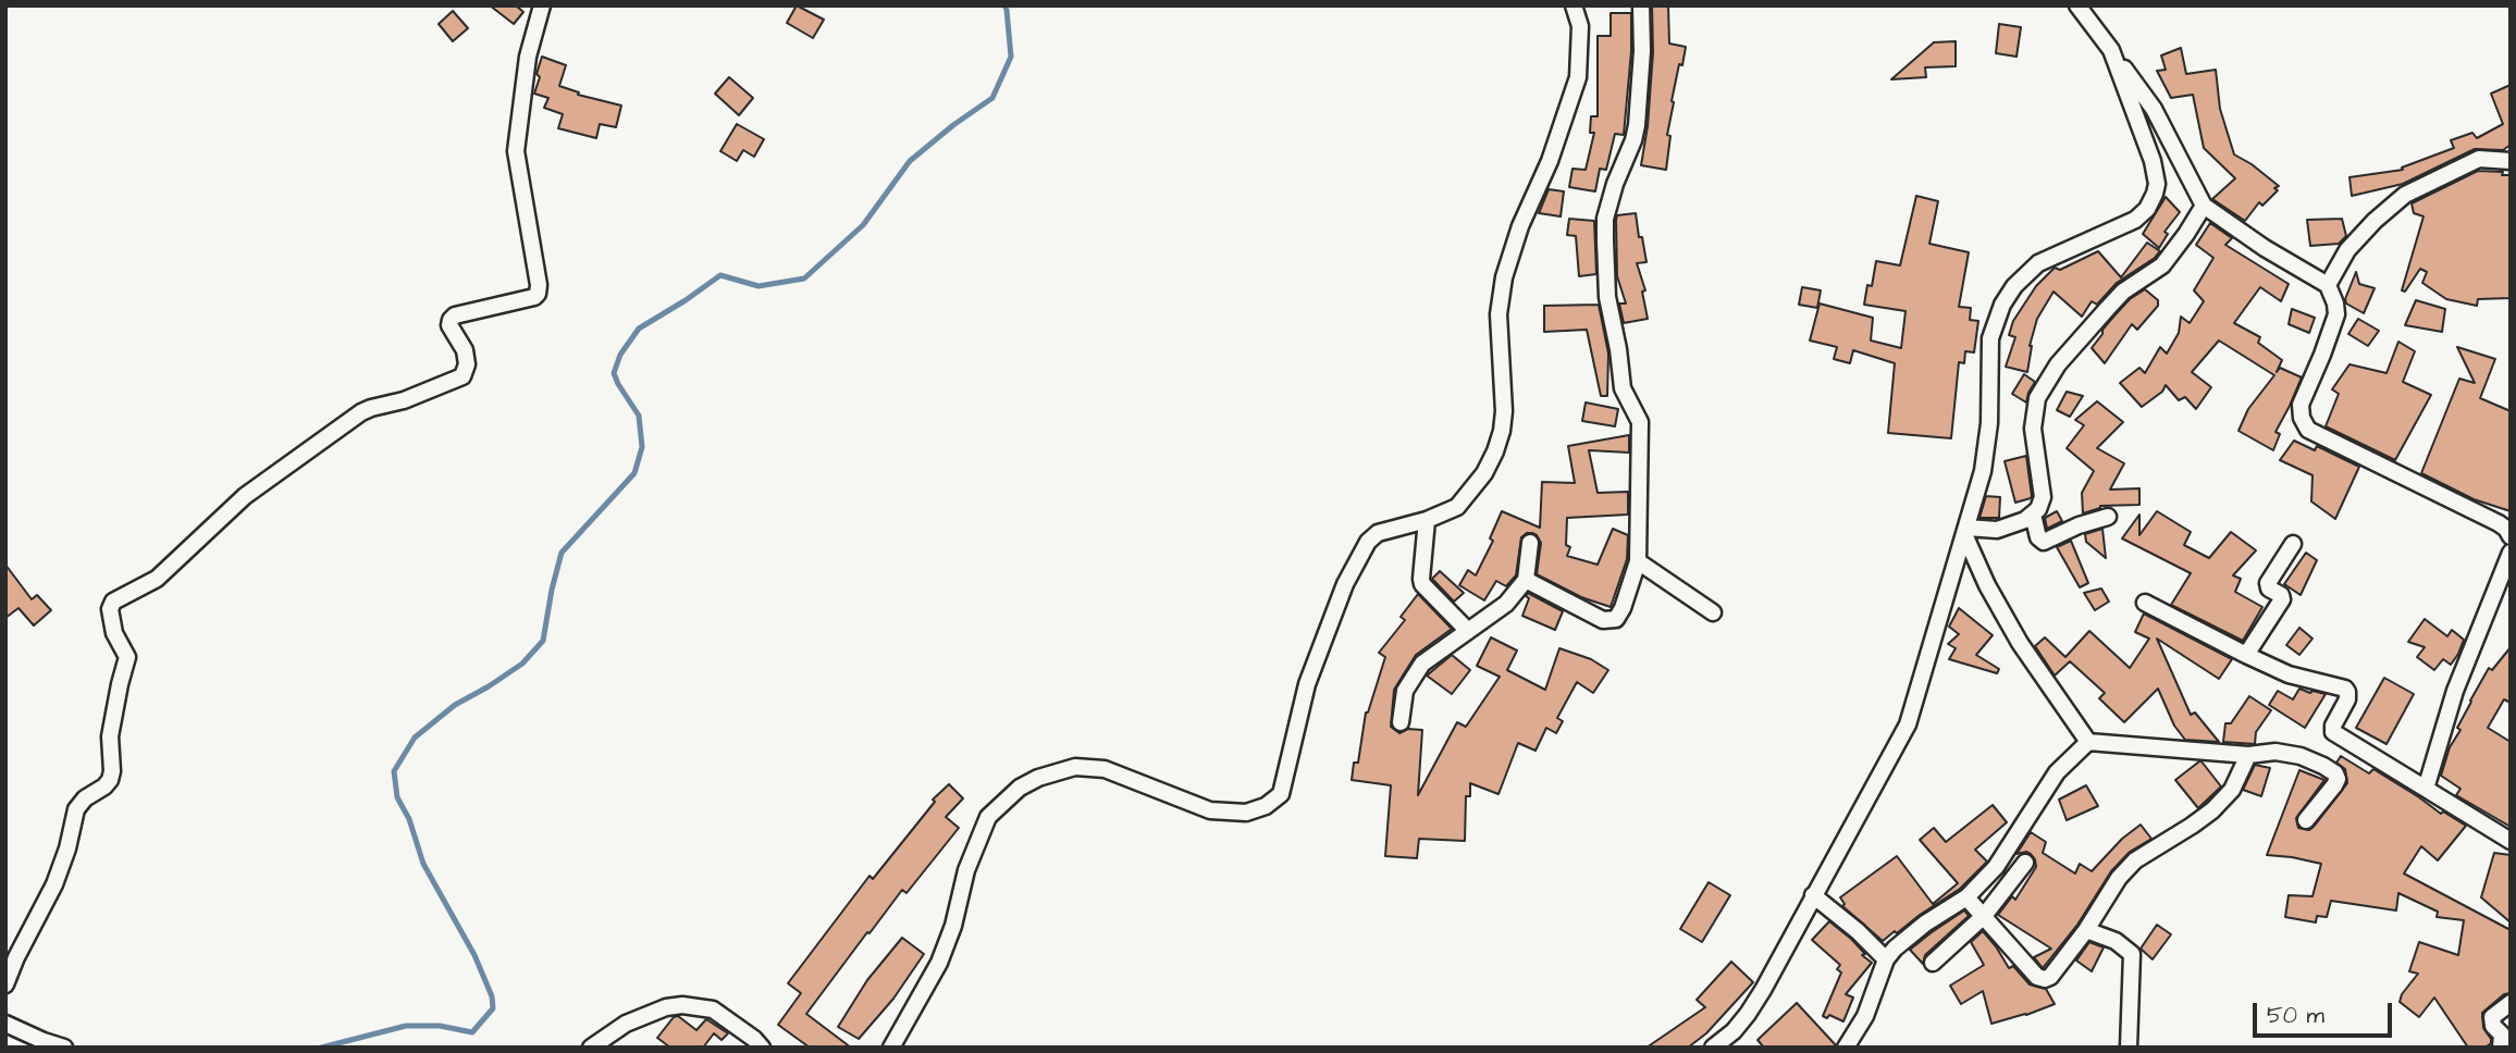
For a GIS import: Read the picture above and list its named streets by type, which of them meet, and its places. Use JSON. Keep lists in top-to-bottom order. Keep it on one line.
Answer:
{"scale_bar":"50 m"}
